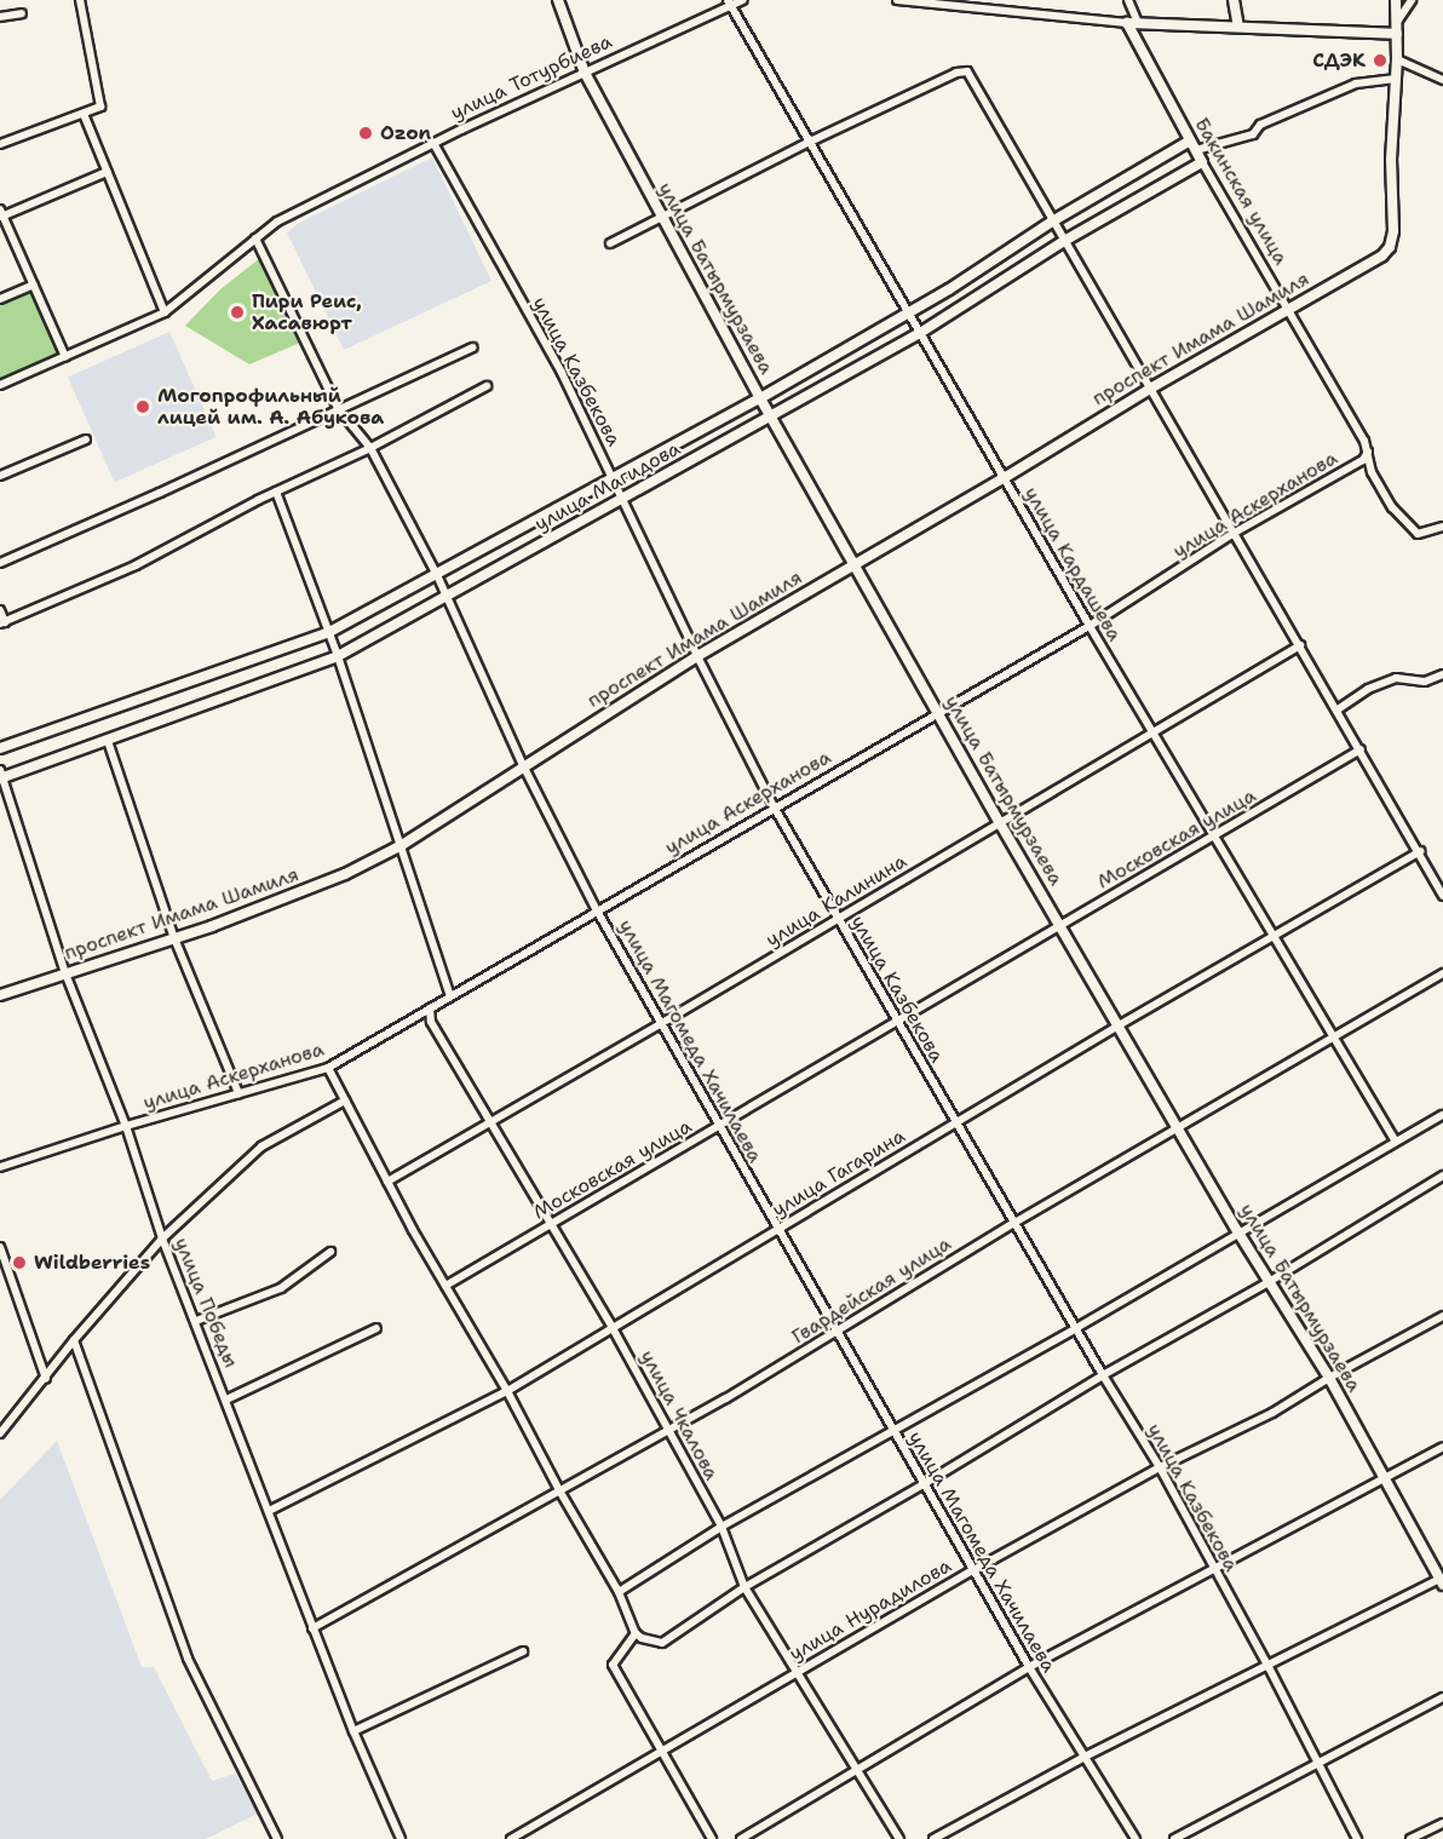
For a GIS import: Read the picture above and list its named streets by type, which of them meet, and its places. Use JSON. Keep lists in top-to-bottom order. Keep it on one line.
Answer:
{"streets":{"main road":["Бакинская улица","улица Батырмурзаева","проспект Имама Шамиля","улица Магидова"],"street":["улица Тотурбиева","улица Казбекова","улица Аскерханова","улица Кардашева","Московская улица","улица Калинина","улица Магомеда Хачилаева","улица Гагарина","Гвардейская улица","улица Победы","улица Чкалова","улица Нурадилова"]},"crossings":[["улица Тотурбиева","улица Батырмурзаева"],["улица Тотурбиева","улица Казбекова"],["улица Тотурбиева","улица Кардашева"],["улица Тотурбиева","улица Магомеда Хачилаева"],["Бакинская улица","проспект Имама Шамиля"],["Бакинская улица","улица Магидова"],["Бакинская улица","улица Аскерханова"],["улица Батырмурзаева","проспект Имама Шамиля"],["улица Батырмурзаева","улица Магидова"],["улица Батырмурзаева","улица Аскерханова"],["улица Батырмурзаева","Московская улица"],["улица Батырмурзаева","улица Калинина"],["улица Батырмурзаева","улица Гагарина"],["улица Батырмурзаева","Гвардейская улица"],["улица Батырмурзаева","улица Нурадилова"],["проспект Имама Шамиля","улица Казбекова"],["проспект Имама Шамиля","улица Магидова"],["проспект Имама Шамиля","улица Кардашева"],["проспект Имама Шамиля","улица Магомеда Хачилаева"],["проспект Имама Шамиля","улица Победы"],["улица Казбекова","улица Магидова"],["улица Казбекова","улица Аскерханова"],["улица Казбекова","Московская улица"],["улица Казбекова","улица Калинина"],["улица Казбекова","улица Гагарина"],["улица Казбекова","Гвардейская улица"],["улица Казбекова","улица Нурадилова"],["улица Магидова","улица Кардашева"],["улица Магидова","улица Магомеда Хачилаева"],["улица Магидова","улица Победы"],["улица Аскерханова","улица Кардашева"],["улица Аскерханова","улица Магомеда Хачилаева"],["улица Аскерханова","улица Победы"],["улица Аскерханова","улица Чкалова"],["улица Кардашева","Московская улица"],["улица Кардашева","улица Калинина"],["улица Кардашева","улица Гагарина"],["улица Кардашева","Гвардейская улица"],["Московская улица","улица Магомеда Хачилаева"],["Московская улица","улица Чкалова"],["улица Калинина","улица Магомеда Хачилаева"],["улица Калинина","улица Чкалова"],["улица Магомеда Хачилаева","улица Гагарина"],["улица Магомеда Хачилаева","Гвардейская улица"],["улица Магомеда Хачилаева","улица Нурадилова"],["улица Гагарина","улица Победы"],["улица Гагарина","улица Чкалова"],["Гвардейская улица","улица Победы"],["Гвардейская улица","улица Чкалова"],["улица Чкалова","улица Нурадилова"]],"places":["СДЭК","Ozon","Пири Реис, Хасавюрт","Могопрофильный лицей им. А. Абукова","Wildberries"]}
